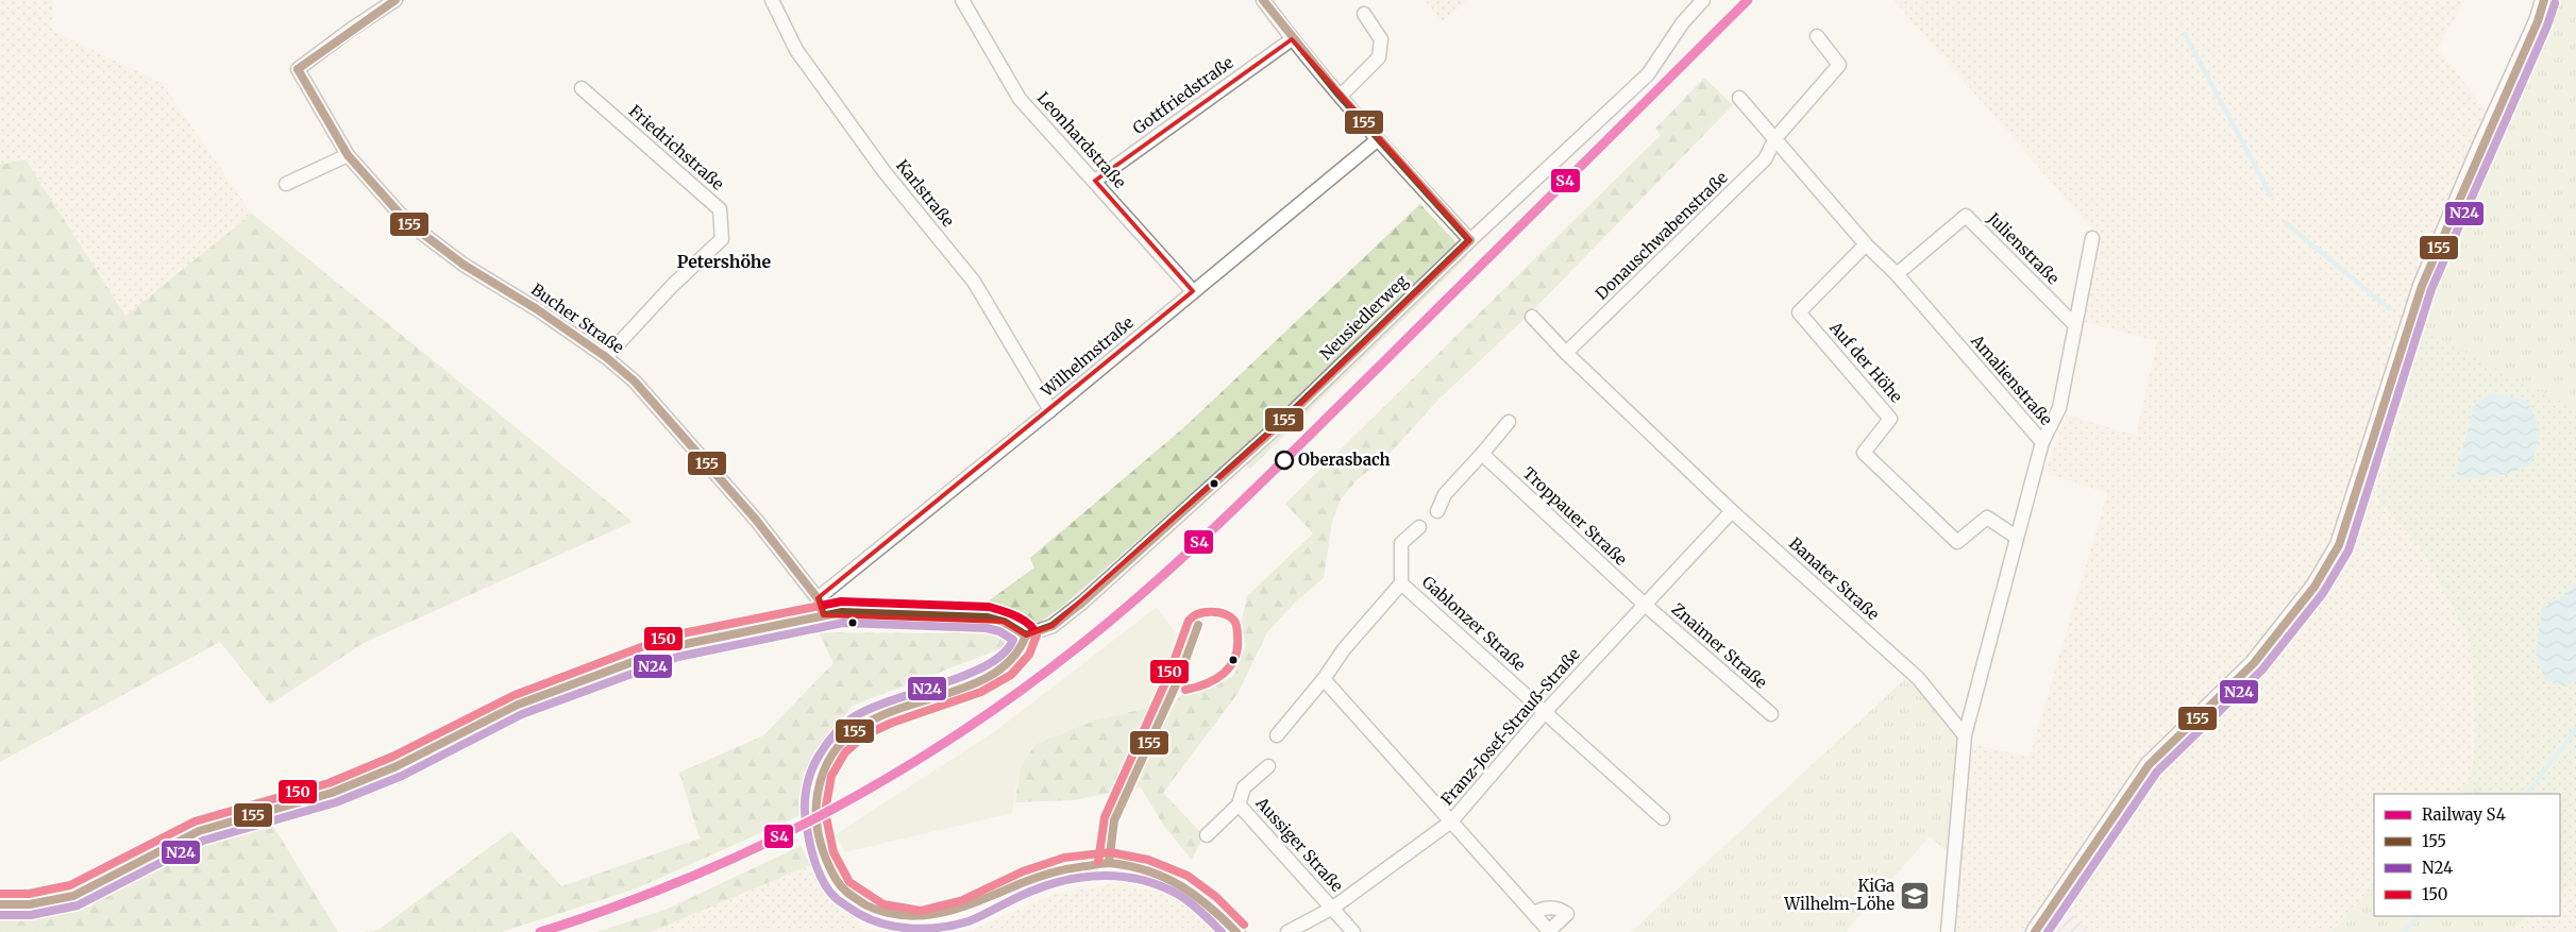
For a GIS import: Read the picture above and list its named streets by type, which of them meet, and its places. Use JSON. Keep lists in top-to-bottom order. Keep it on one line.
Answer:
{"streets":{"street":["Gottfriedstraße","Leonhardstraße","Friedrichstraße","Karlstraße","Donauschwabenstraße","Julienstraße","Neusiedlerweg","Bucher Straße","Wilhelmstraße","Auf der Höhe","Amalienstraße","Troppauer Straße","Banater Straße","Gablonzer Straße","Znaimer Straße","Franz-Josef-Strauß-Straße","Aussiger Straße"]},"crossings":[["Gottfriedstraße","Leonhardstraße"],["Leonhardstraße","Wilhelmstraße"],["Friedrichstraße","Bucher Straße"],["Karlstraße","Wilhelmstraße"],["Donauschwabenstraße","Amalienstraße"],["Donauschwabenstraße","Banater Straße"],["Julienstraße","Amalienstraße"],["Bucher Straße","Wilhelmstraße"],["Auf der Höhe","Amalienstraße"],["Amalienstraße","Banater Straße"],["Troppauer Straße","Znaimer Straße"],["Troppauer Straße","Franz-Josef-Strauß-Straße"],["Banater Straße","Franz-Josef-Strauß-Straße"],["Gablonzer Straße","Franz-Josef-Strauß-Straße"],["Znaimer Straße","Franz-Josef-Strauß-Straße"],["Franz-Josef-Strauß-Straße","Aussiger Straße"]],"districts":["Petershöhe"],"places":{"other":["Oberasbach"],"school or university":["KiGa Wilhelm-Löhe"]},"lines":["rail line S4","transit line 155","transit line N24","transit line 150"],"legend":["Railway S4","155","N24","150"]}
